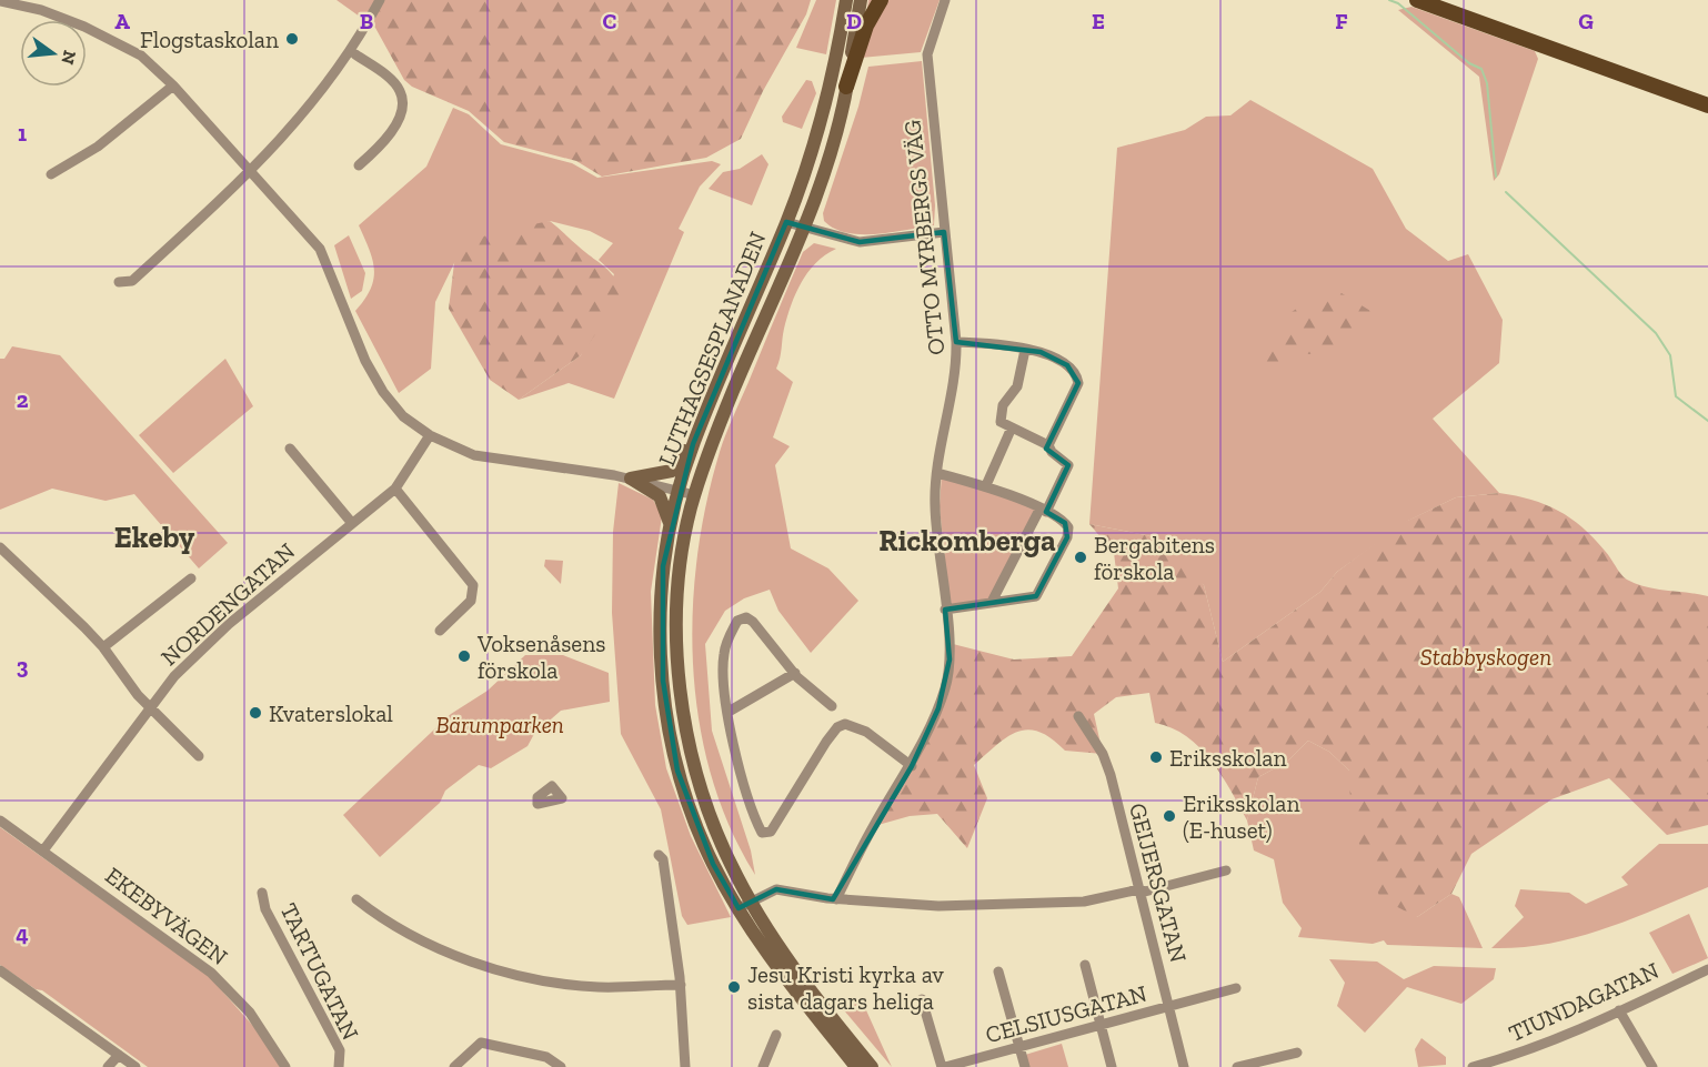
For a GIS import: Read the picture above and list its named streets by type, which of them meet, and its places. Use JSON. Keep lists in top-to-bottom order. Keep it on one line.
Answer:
{"streets":{"main road":["LUTHAGSESPLANADEN"],"street":["OTTO MYRBERGS VÄG","NORDENGATAN","GEIJERSGATAN","EKEBYVÄGEN","TARTUGATAN","TIUNDAGATAN","CELSIUSGATAN"]},"crossings":[["NORDENGATAN","EKEBYVÄGEN"],["GEIJERSGATAN","CELSIUSGATAN"]],"districts":["Ekeby","Rickomberga"],"parks":["Stabbyskogen","Bärumparken"],"places":["Flogstaskolan","Bergabitens förskola","Voksenåsens förskola","Kvaterslokal","Eriksskolan","Eriksskolan (E-huset)","Jesu Kristi kyrka av sista dagars heliga"],"north":"right","grid":{"columns":["A","B","C","D","E","F","G"],"rows":["1","2","3","4"]}}
